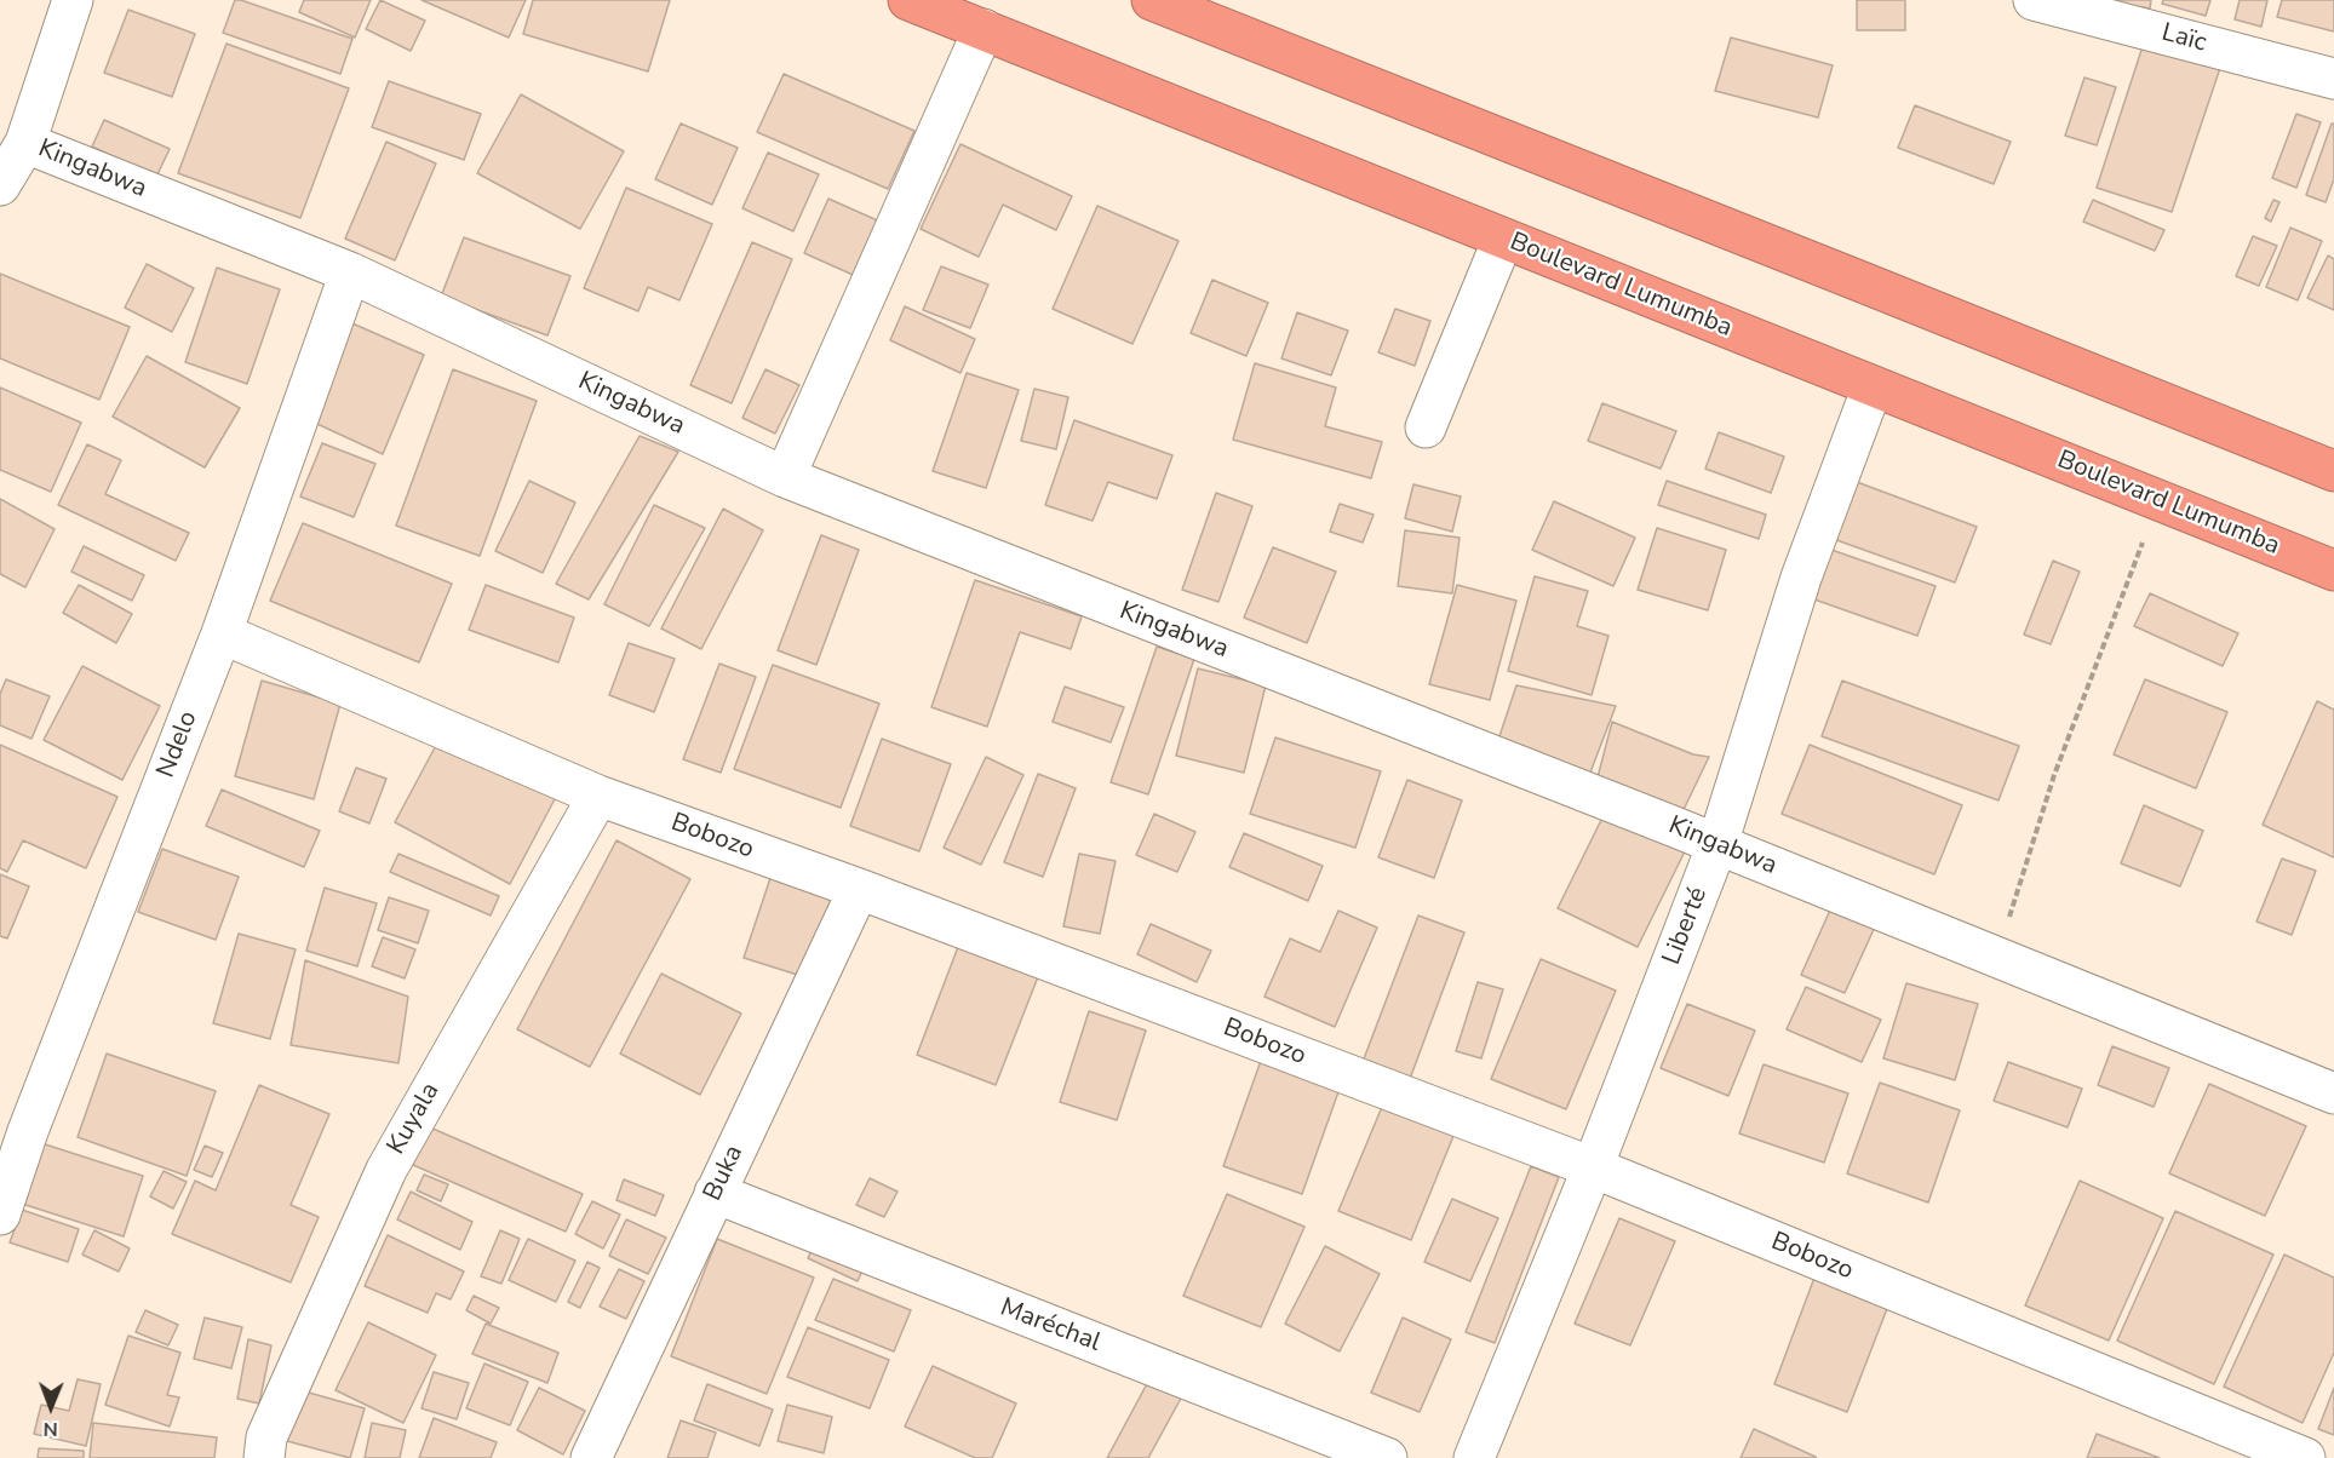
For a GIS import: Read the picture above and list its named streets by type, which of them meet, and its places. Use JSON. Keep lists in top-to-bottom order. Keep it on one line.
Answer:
{"streets":{"highway":["Boulevard Lumumba"],"street":["Laïc","Kingabwa","Ndelo","Bobozo","Liberté","Kuyala","Buka","Maréchal"]},"crossings":[["Kingabwa","Ndelo"],["Kingabwa","Liberté"],["Boulevard Lumumba","Liberté"],["Ndelo","Bobozo"],["Bobozo","Liberté"],["Bobozo","Kuyala"],["Bobozo","Buka"],["Buka","Maréchal"]],"north":"bottom"}
